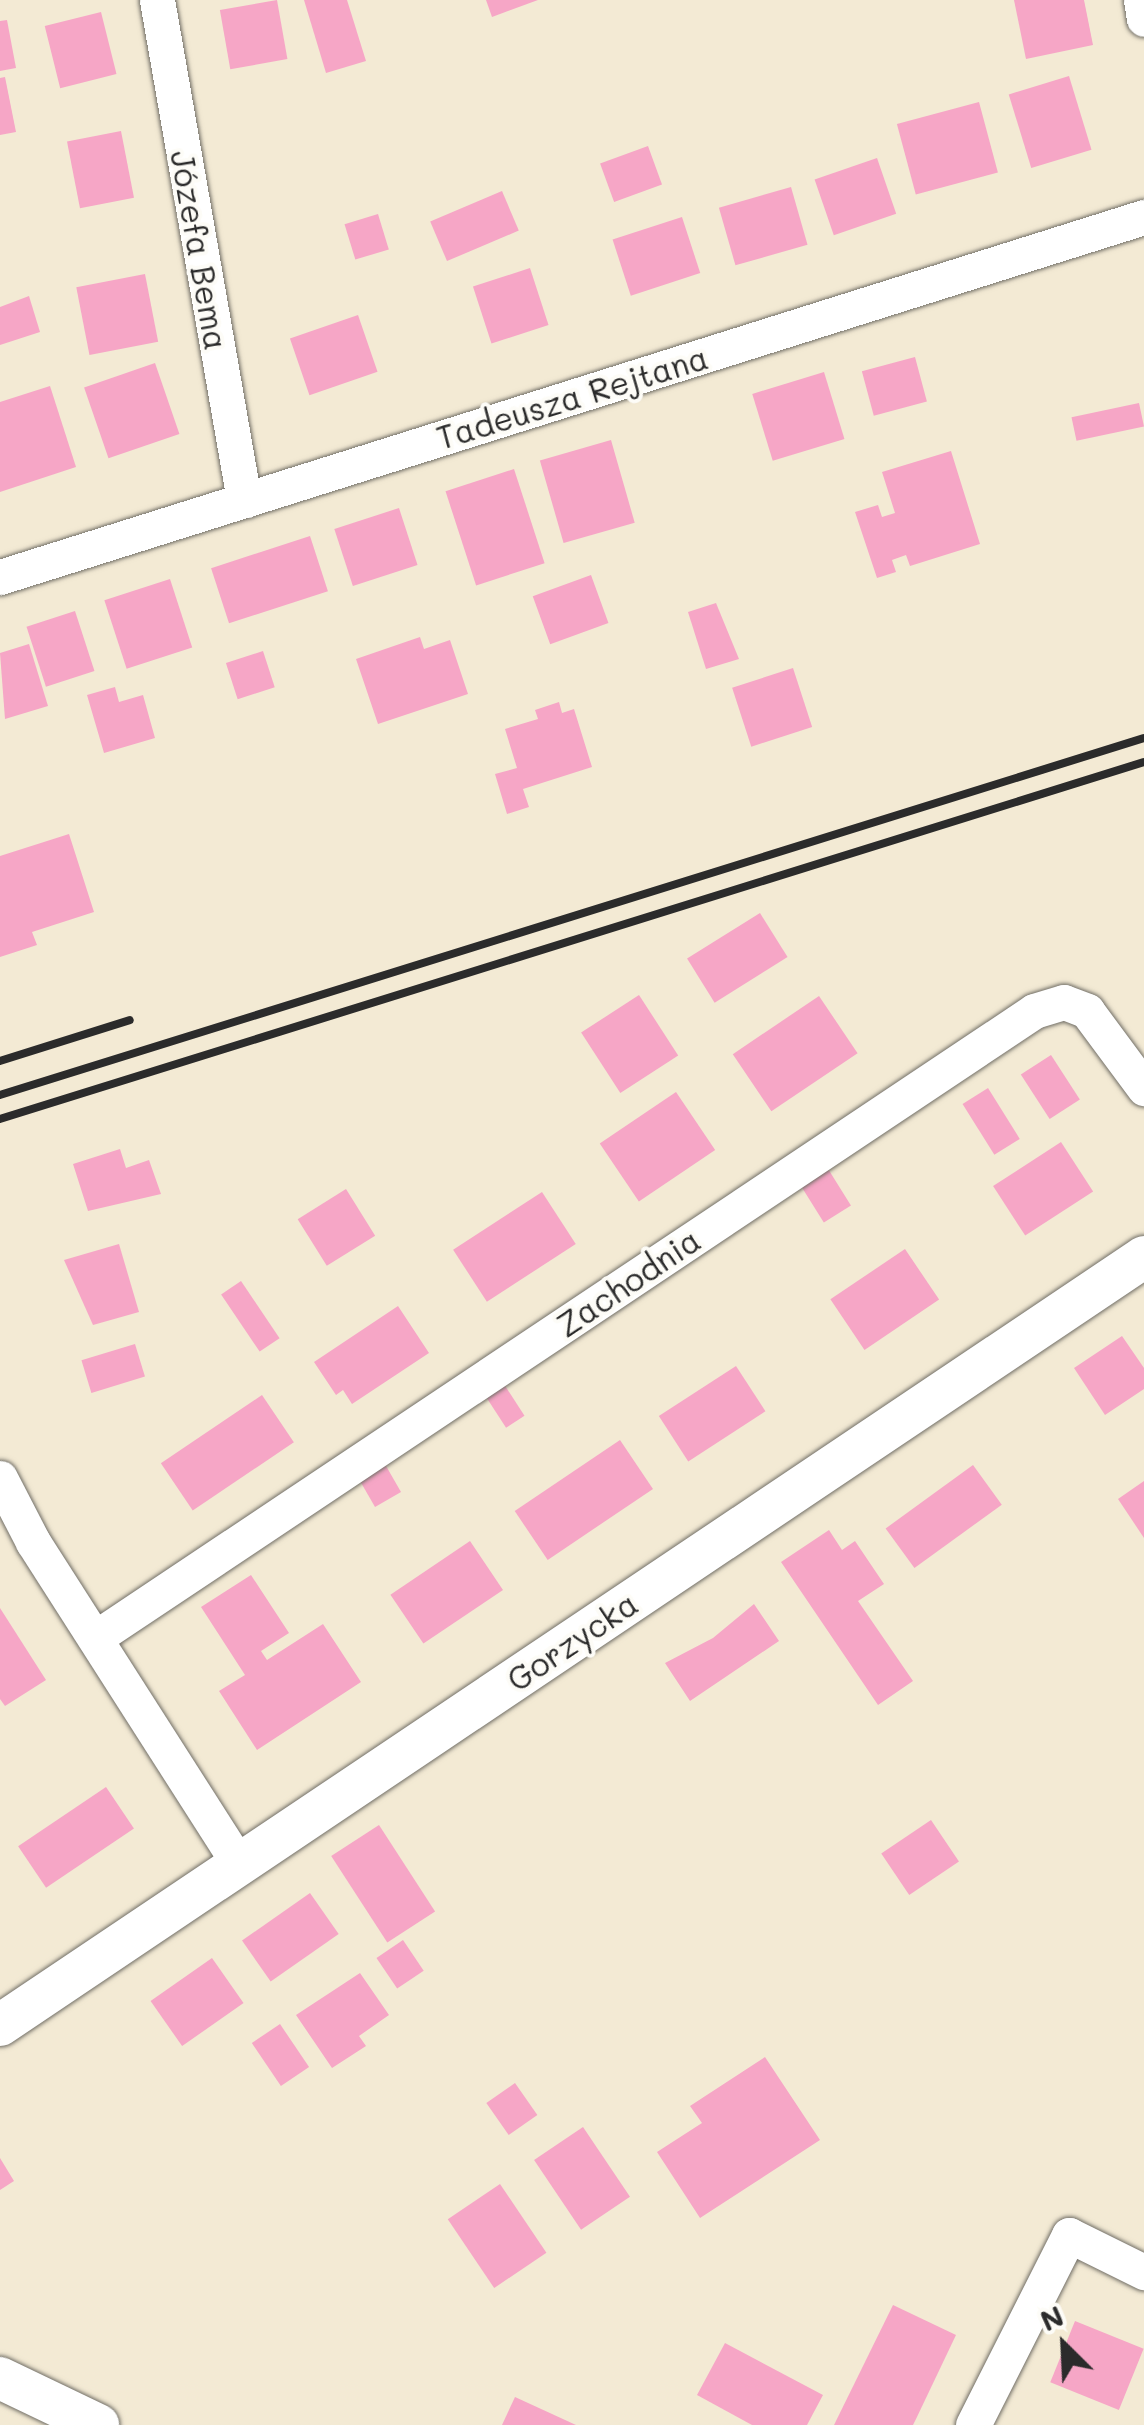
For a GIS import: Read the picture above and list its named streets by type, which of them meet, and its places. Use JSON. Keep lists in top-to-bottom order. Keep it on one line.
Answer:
{"streets":{"street":["Józefa Bema","Tadeusza Rejtana","Zachodnia","Gorzycka"]},"crossings":[["Józefa Bema","Tadeusza Rejtana"]],"north":"top left"}
